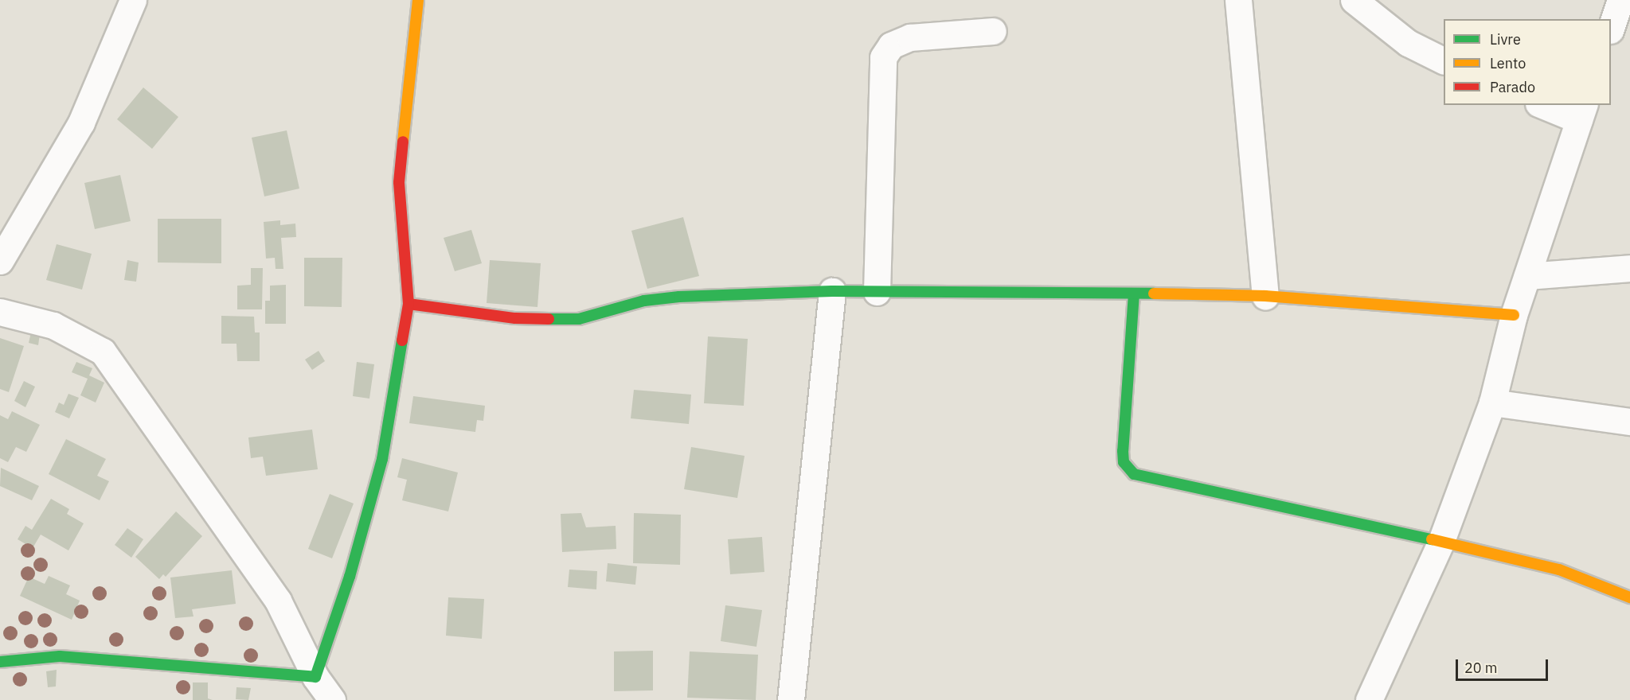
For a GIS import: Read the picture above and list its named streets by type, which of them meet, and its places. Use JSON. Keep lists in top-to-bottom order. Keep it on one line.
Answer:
{"legend":["Livre","Lento","Parado"],"scale_bar":"20 m"}
